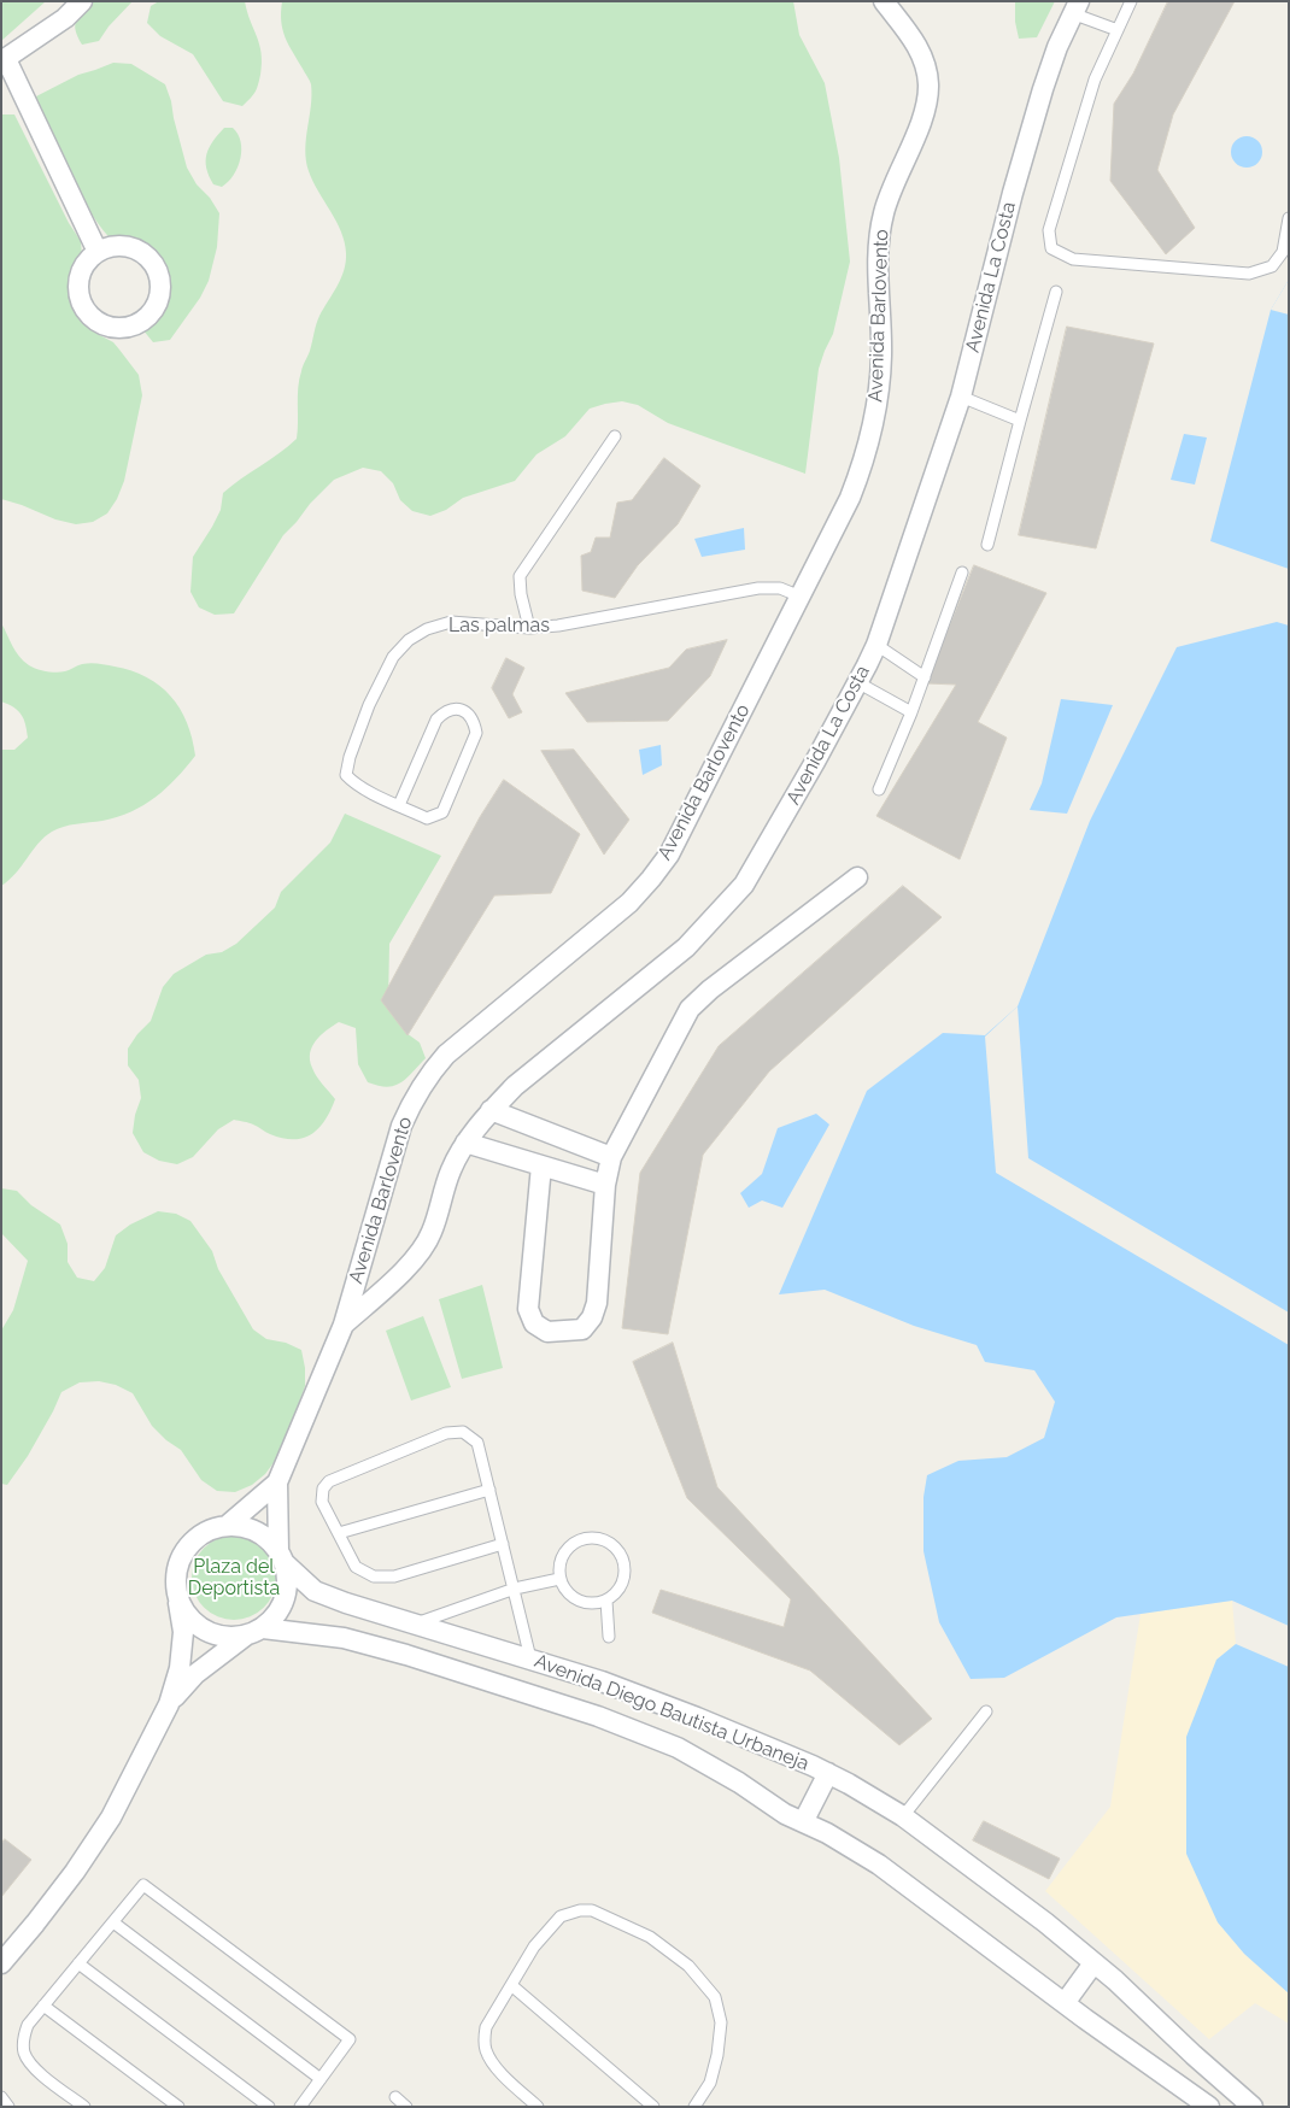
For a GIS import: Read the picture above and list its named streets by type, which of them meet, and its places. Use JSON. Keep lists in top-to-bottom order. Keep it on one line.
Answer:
{"streets":{"street":["Avenida La Costa","Avenida Barlovento","Avenida Diego Bautista Urbaneja"],"lane":["Las palmas"]},"crossings":[["Avenida La Costa","Avenida Barlovento"],["Avenida Barlovento","Las palmas"],["Avenida Barlovento","Avenida Diego Bautista Urbaneja"]],"parks":["Plaza del Deportista"]}
